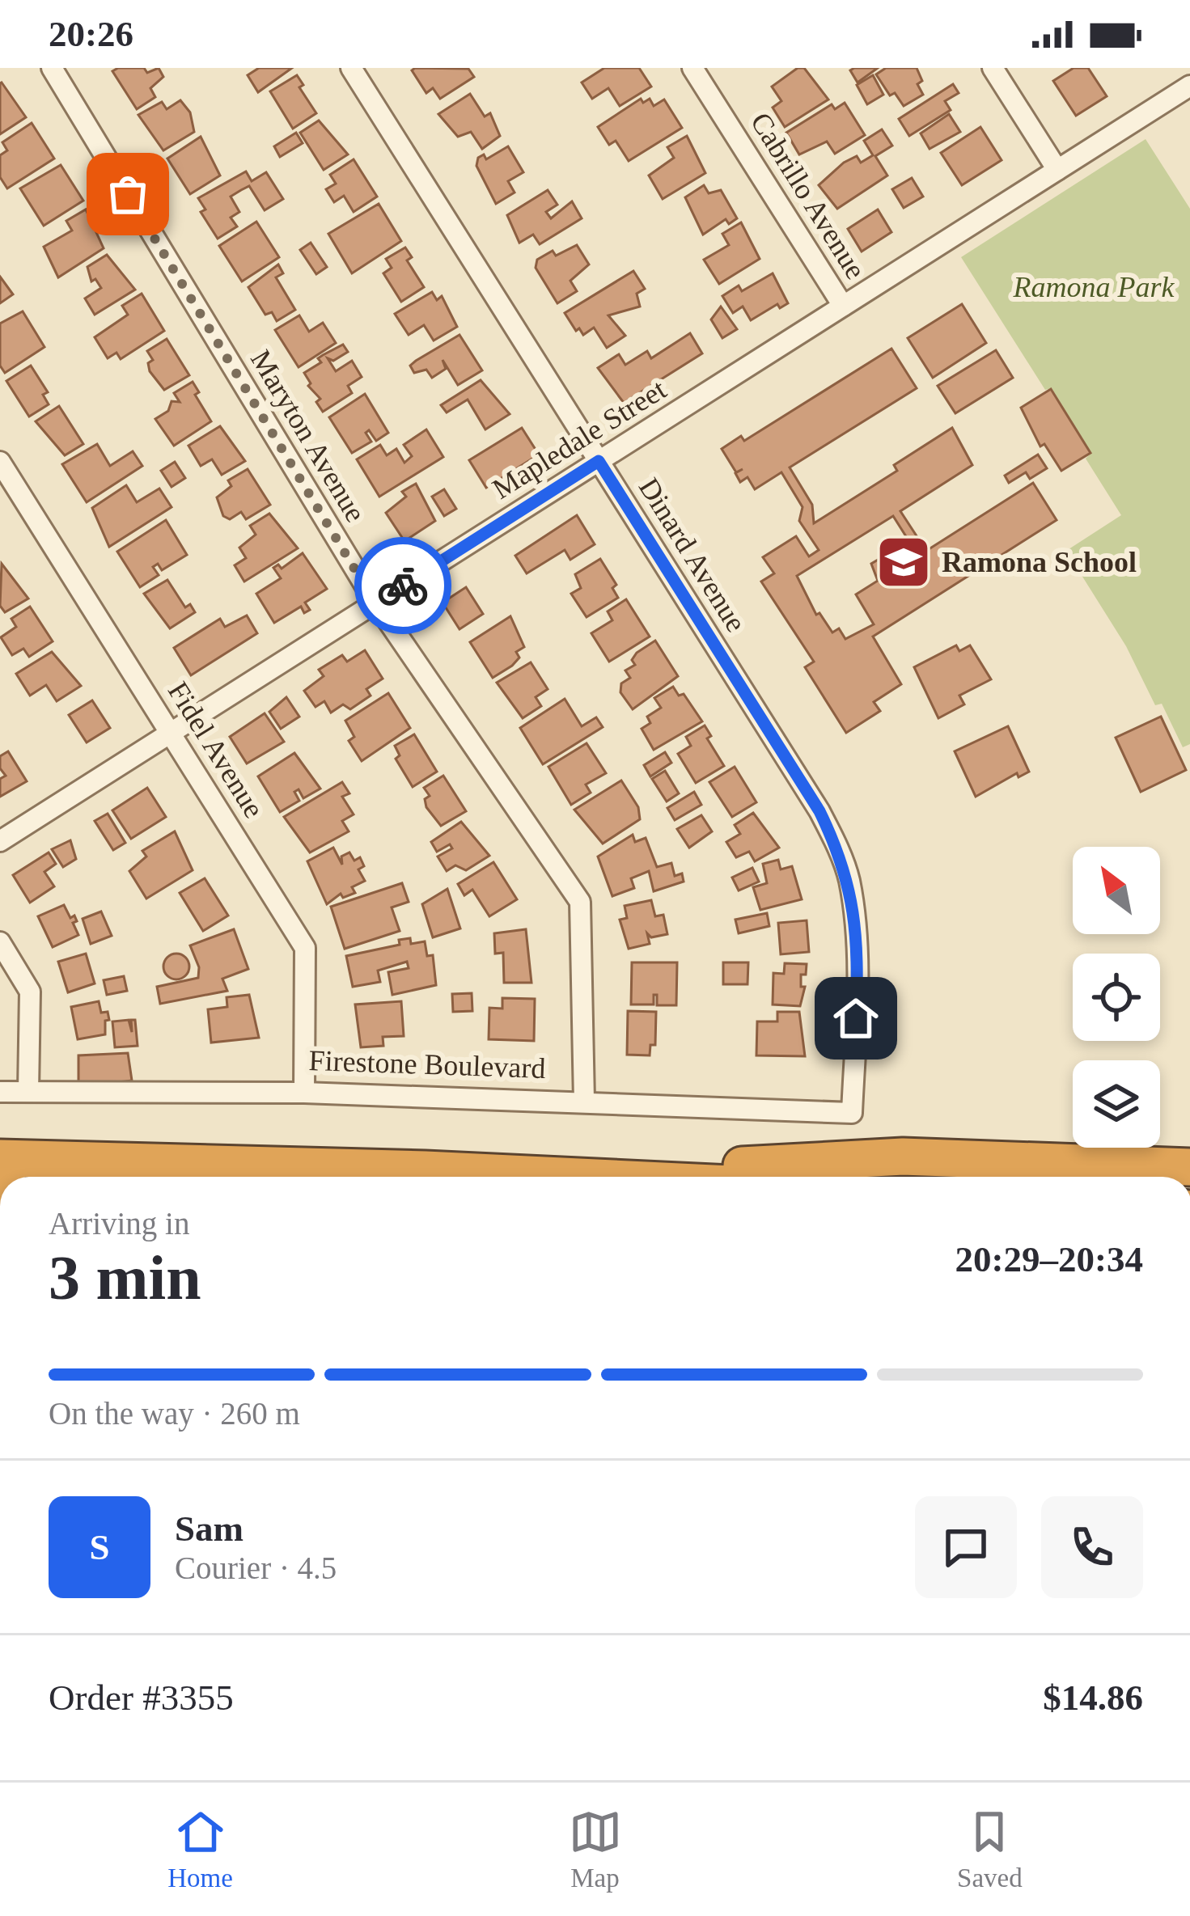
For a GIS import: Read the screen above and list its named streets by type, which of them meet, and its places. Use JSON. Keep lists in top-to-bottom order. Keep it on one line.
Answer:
{"streets":{"street":["Cabrillo Avenue","Maryton Avenue","Mapledale Street","Dinard Avenue","Fidel Avenue","Firestone Boulevard"]},"crossings":[["Cabrillo Avenue","Mapledale Street"],["Maryton Avenue","Mapledale Street"],["Maryton Avenue","Firestone Boulevard"],["Mapledale Street","Dinard Avenue"],["Mapledale Street","Fidel Avenue"],["Dinard Avenue","Firestone Boulevard"],["Fidel Avenue","Firestone Boulevard"]],"parks":["Ramona Park"],"places":{"school or university":["Ramona School"]},"north":"top left","page":{"status":"20:26","heading":["3 min","Arriving in","20:29–20:34"],"panel":["Sam","Courier · 4.5","Order #3355","$14.86"],"bar":"On the way · 260 m","round":"S","tabs":["Home","Map","Saved"]}}
